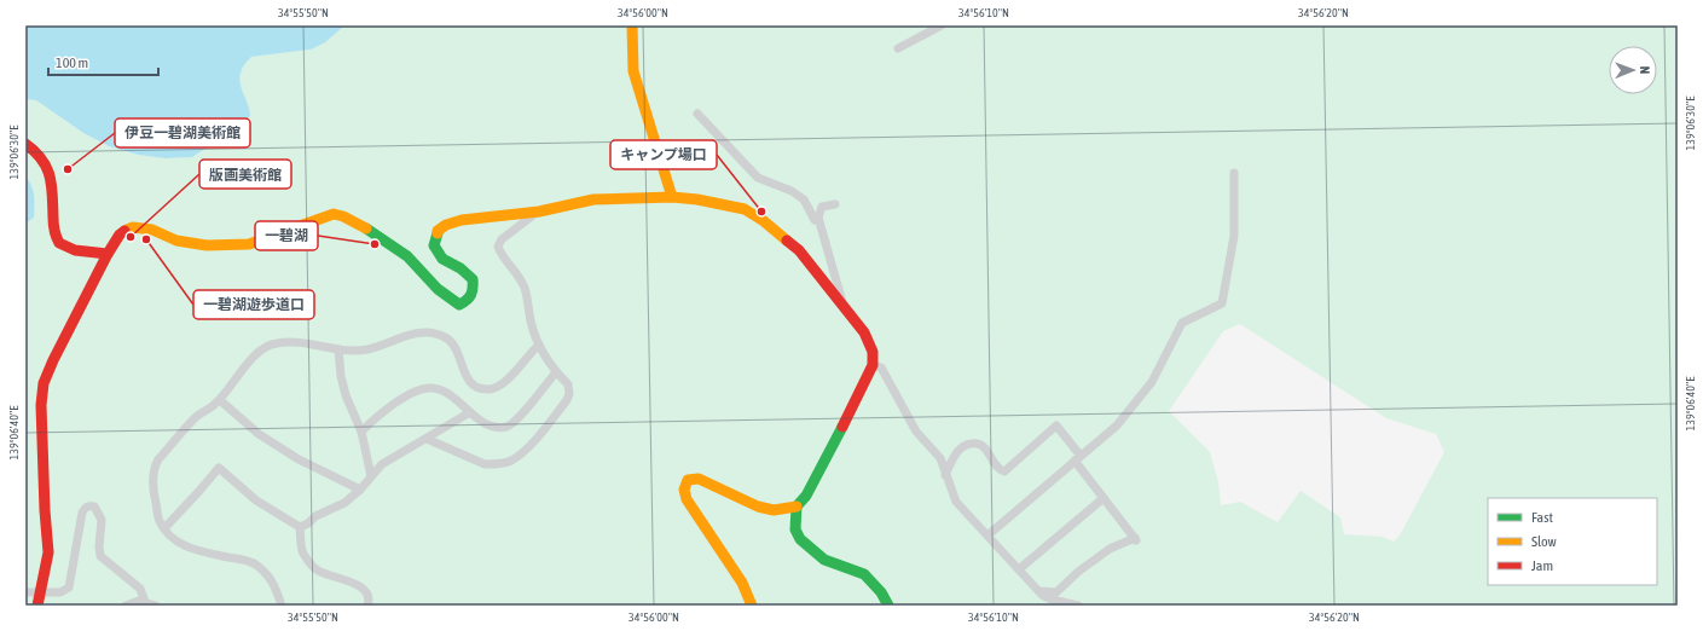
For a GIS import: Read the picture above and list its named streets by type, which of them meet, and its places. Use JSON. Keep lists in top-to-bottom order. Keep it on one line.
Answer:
{"places":["伊豆一碧湖美術館","キャンプ場口","版画美術館","一碧湖遊歩道口","一碧湖"],"legend":["Fast","Slow","Jam"],"scale_bar":"100 m","north":"right","coordinates":["34°55'50\"N","34°56'00\"N","34°56'10\"N","34°56'20\"N","139°06'30\"E","139°06'40\"E"]}
